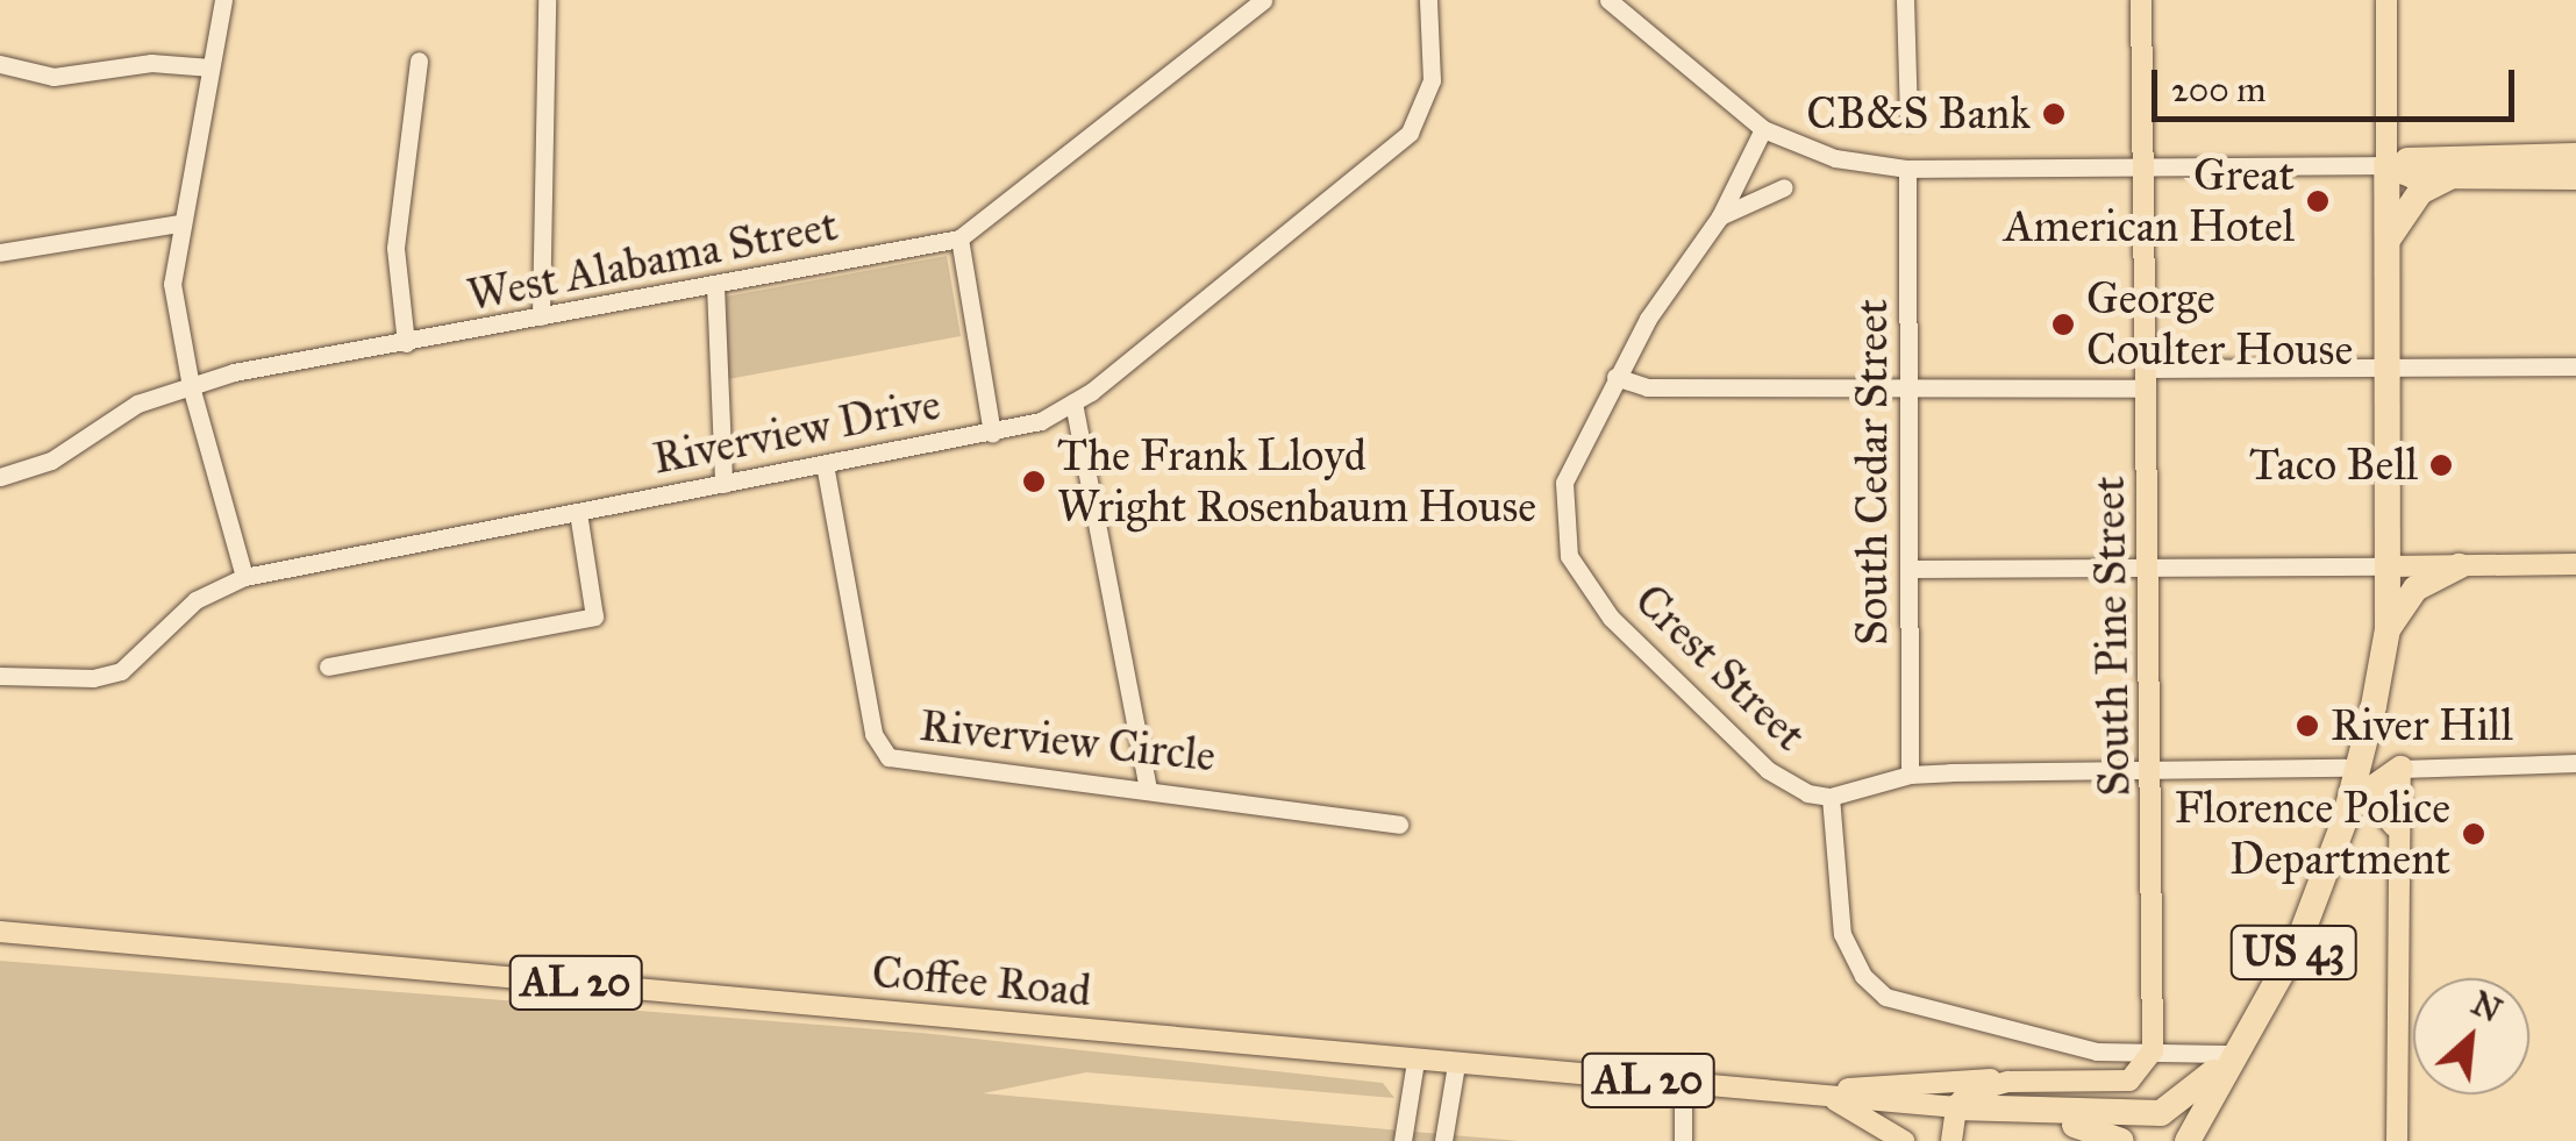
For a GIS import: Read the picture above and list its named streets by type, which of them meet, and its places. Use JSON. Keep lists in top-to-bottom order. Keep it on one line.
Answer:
{"streets":{"highway":["US 43"],"main road":["South Pine Street","Coffee Road","AL 20"],"street":["West Alabama Street","Riverview Drive","South Cedar Street","Crest Street","Riverview Circle"]},"crossings":[["Riverview Drive","Riverview Circle"],["South Pine Street","Crest Street"],["Crest Street","US 43"]],"places":["CB&S Bank","Great American Hotel","George Coulter House","Taco Bell","The Frank Lloyd Wright Rosenbaum House","River Hill","Florence Police Department"],"scale_bar":"200 m","north":"top right"}
